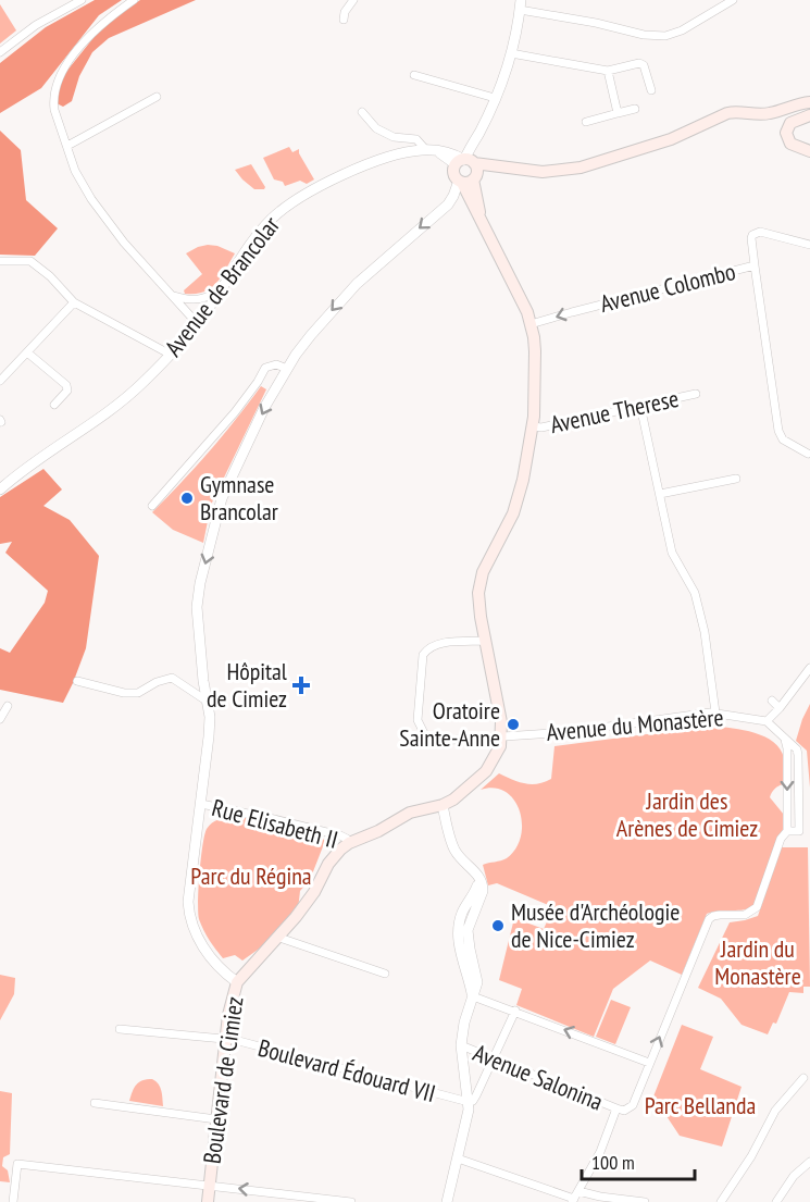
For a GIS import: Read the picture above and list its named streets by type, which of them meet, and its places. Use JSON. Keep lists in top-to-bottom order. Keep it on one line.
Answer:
{"streets":{"main road":["Boulevard de Cimiez"],"street":["Avenue de Brancolar","Avenue Colombo","Avenue Therese","Avenue du Monastère","Rue Elisabeth II","Boulevard Édouard VII","Avenue Salonina"]},"crossings":[["Avenue du Monastère","Boulevard de Cimiez"],["Rue Elisabeth II","Boulevard de Cimiez"],["Boulevard Édouard VII","Boulevard de Cimiez"]],"one_way":["Avenue Colombo"],"parks":["Jardin des Arènes de Cimiez","Parc du Régina","Jardin du Monastère","Parc Bellanda"],"places":{"other":["Gymnase Brancolar","Oratoire Sainte-Anne","Musée d'Archéologie de Nice-Cimiez"],"health":["Hôpital de Cimiez"]},"scale_bar":"100 m"}
